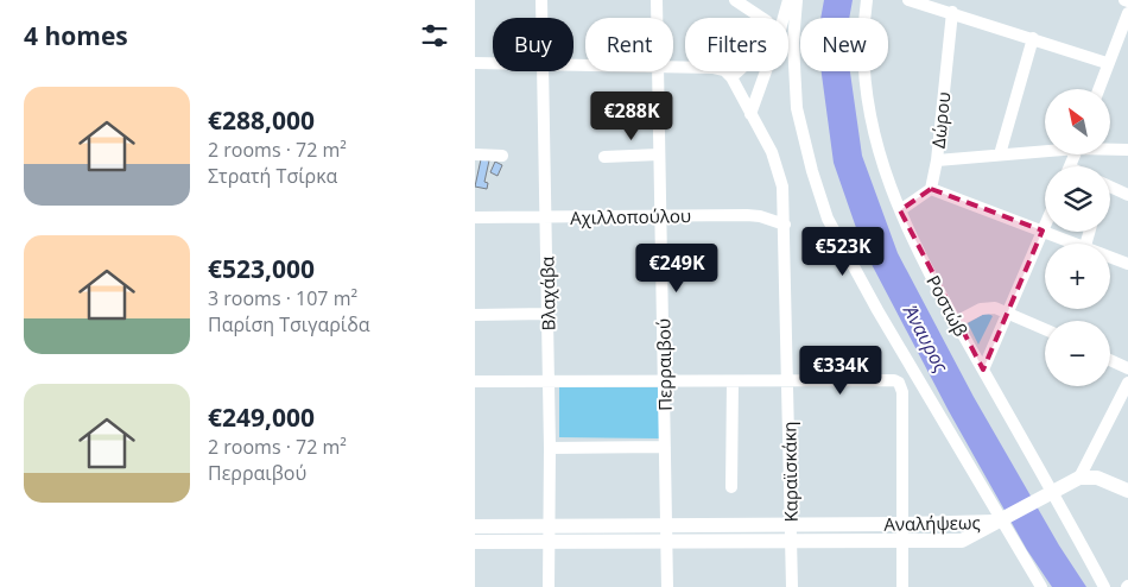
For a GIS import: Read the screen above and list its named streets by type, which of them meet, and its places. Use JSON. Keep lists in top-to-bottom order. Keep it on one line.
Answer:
{"streets":{"main road":["Αναλήψεως"],"street":["Δώρου","Αχιλλοπούλου","Βλαχάβα","Ροστώβ","Περραιβού","Καραϊσκάκη"]},"crossings":[["Αχιλλοπούλου","Βλαχάβα"],["Αχιλλοπούλου","Περραιβού"],["Αχιλλοπούλου","Καραϊσκάκη"],["Βλαχάβα","Αναλήψεως"],["Περραιβού","Αναλήψεως"],["Καραϊσκάκη","Αναλήψεως"]],"water":["Άναυρος"],"north":"top left","page":{"heading":"4 homes","chip":["Buy","Rent","Filters","New"],"list":[{"name":"€288,000","note":"2 rooms · 72 m² · Στρατή Τσίρκα"},{"name":"€523,000","note":"3 rooms · 107 m² · Παρίση Τσιγαρίδα"},{"name":"€249,000","note":"2 rooms · 72 m² · Περραιβού"}],"map_buttons":["+","−"],"price":["€288K","€523K","€249K","€334K"]}}
